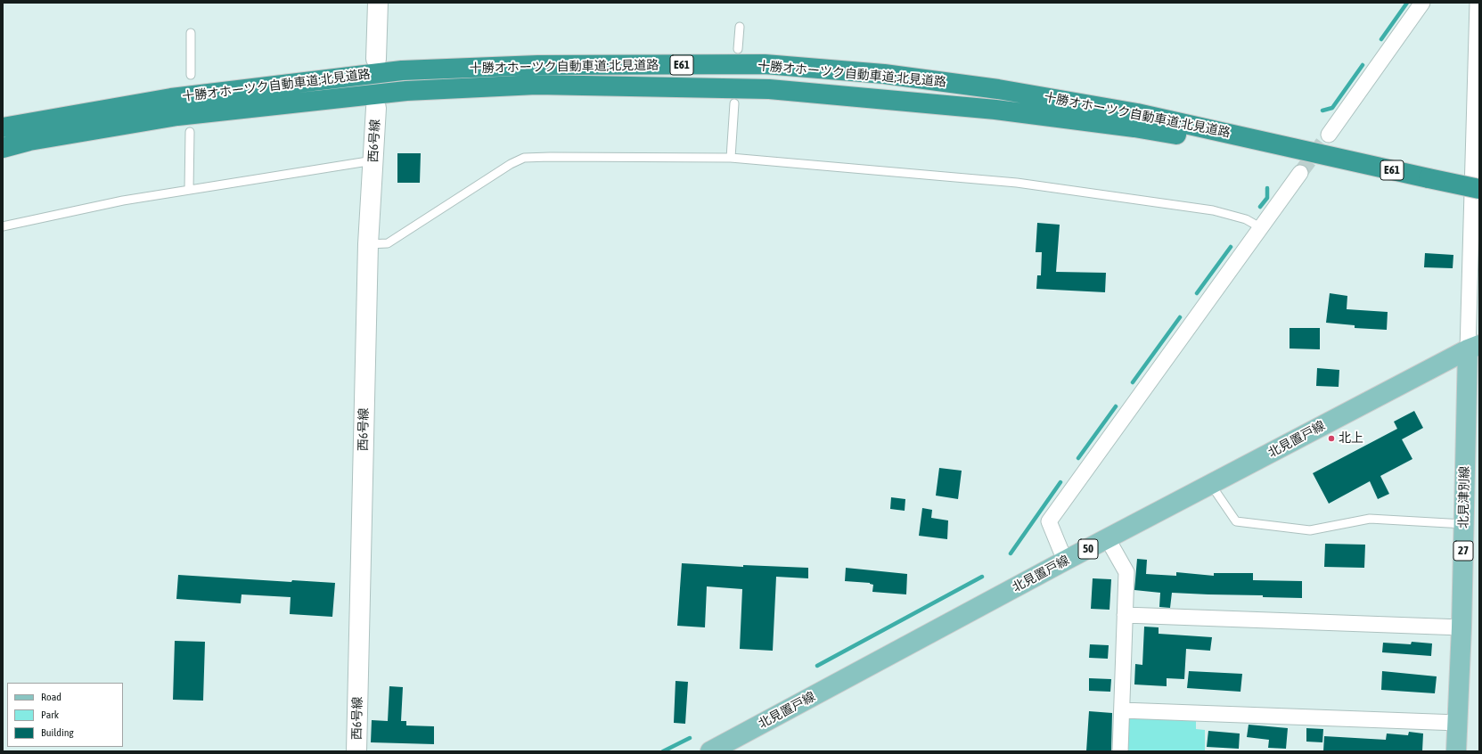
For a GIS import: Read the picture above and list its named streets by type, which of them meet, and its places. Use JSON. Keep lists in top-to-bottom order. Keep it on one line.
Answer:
{"streets":{"highway":["E61","十勝オホーツク自動車道;北見道路"],"main road":["北見置戸線","北見津別線","50","27"],"street":["西6号線"]},"crossings":[["北見置戸線","北見津別線"]],"places":["北上"],"legend":["Road","Park","Building"]}
